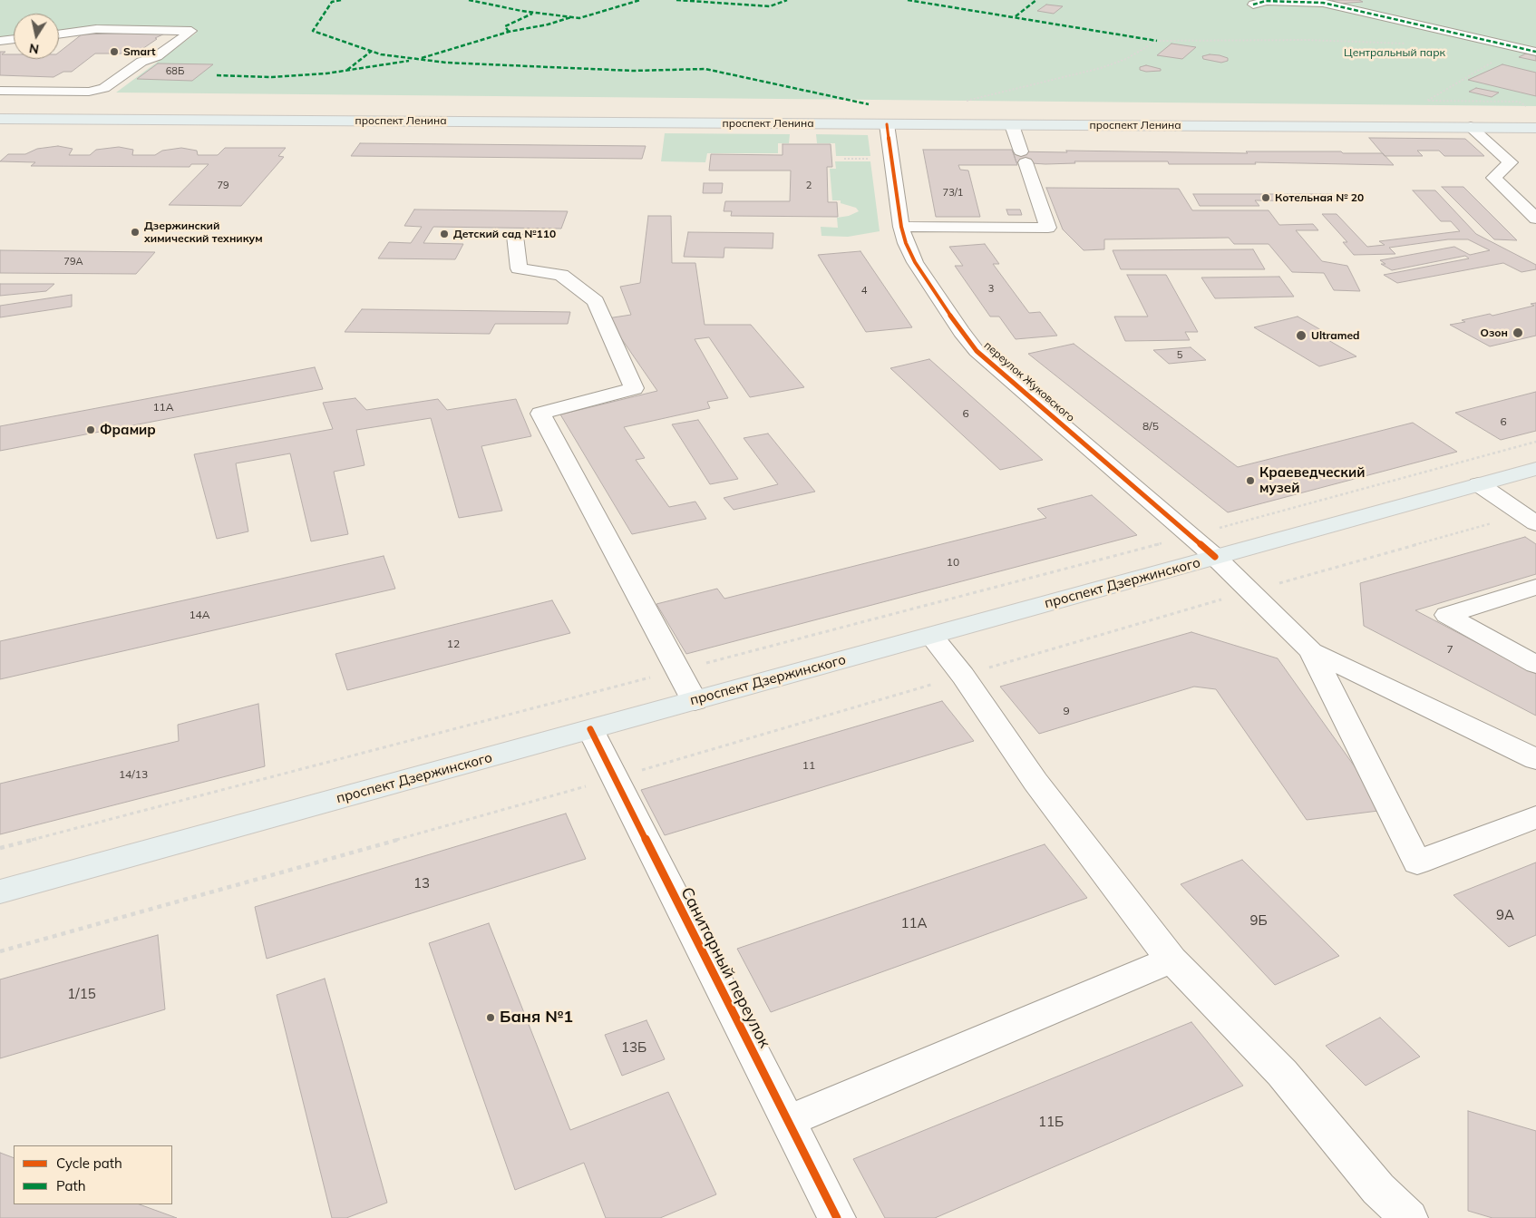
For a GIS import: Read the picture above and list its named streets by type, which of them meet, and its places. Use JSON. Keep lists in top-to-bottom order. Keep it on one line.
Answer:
{"streets":{"main road":["проспект Ленина","проспект Дзержинского"],"street":["переулок Жуковского","Санитарный переулок"]},"crossings":[["проспект Ленина","переулок Жуковского"],["переулок Жуковского","проспект Дзержинского"],["проспект Дзержинского","Санитарный переулок"]],"parks":["Центральный парк"],"places":["Smart","Котельная № 20","Дзержинский химический техникум","Детский сад №110","Озон","Ultramed","Фрамир","Краеведческий музей","Баня №1"],"house_numbers":["68Б","79","2","73/1","79А","3","4","5","11А","6","6","8/5","10","14А","12","7","9","11","14/13","13","9А","9Б","11А","1/15","13Б","11Б"],"legend":["Cycle path","Path"],"north":"bottom"}
